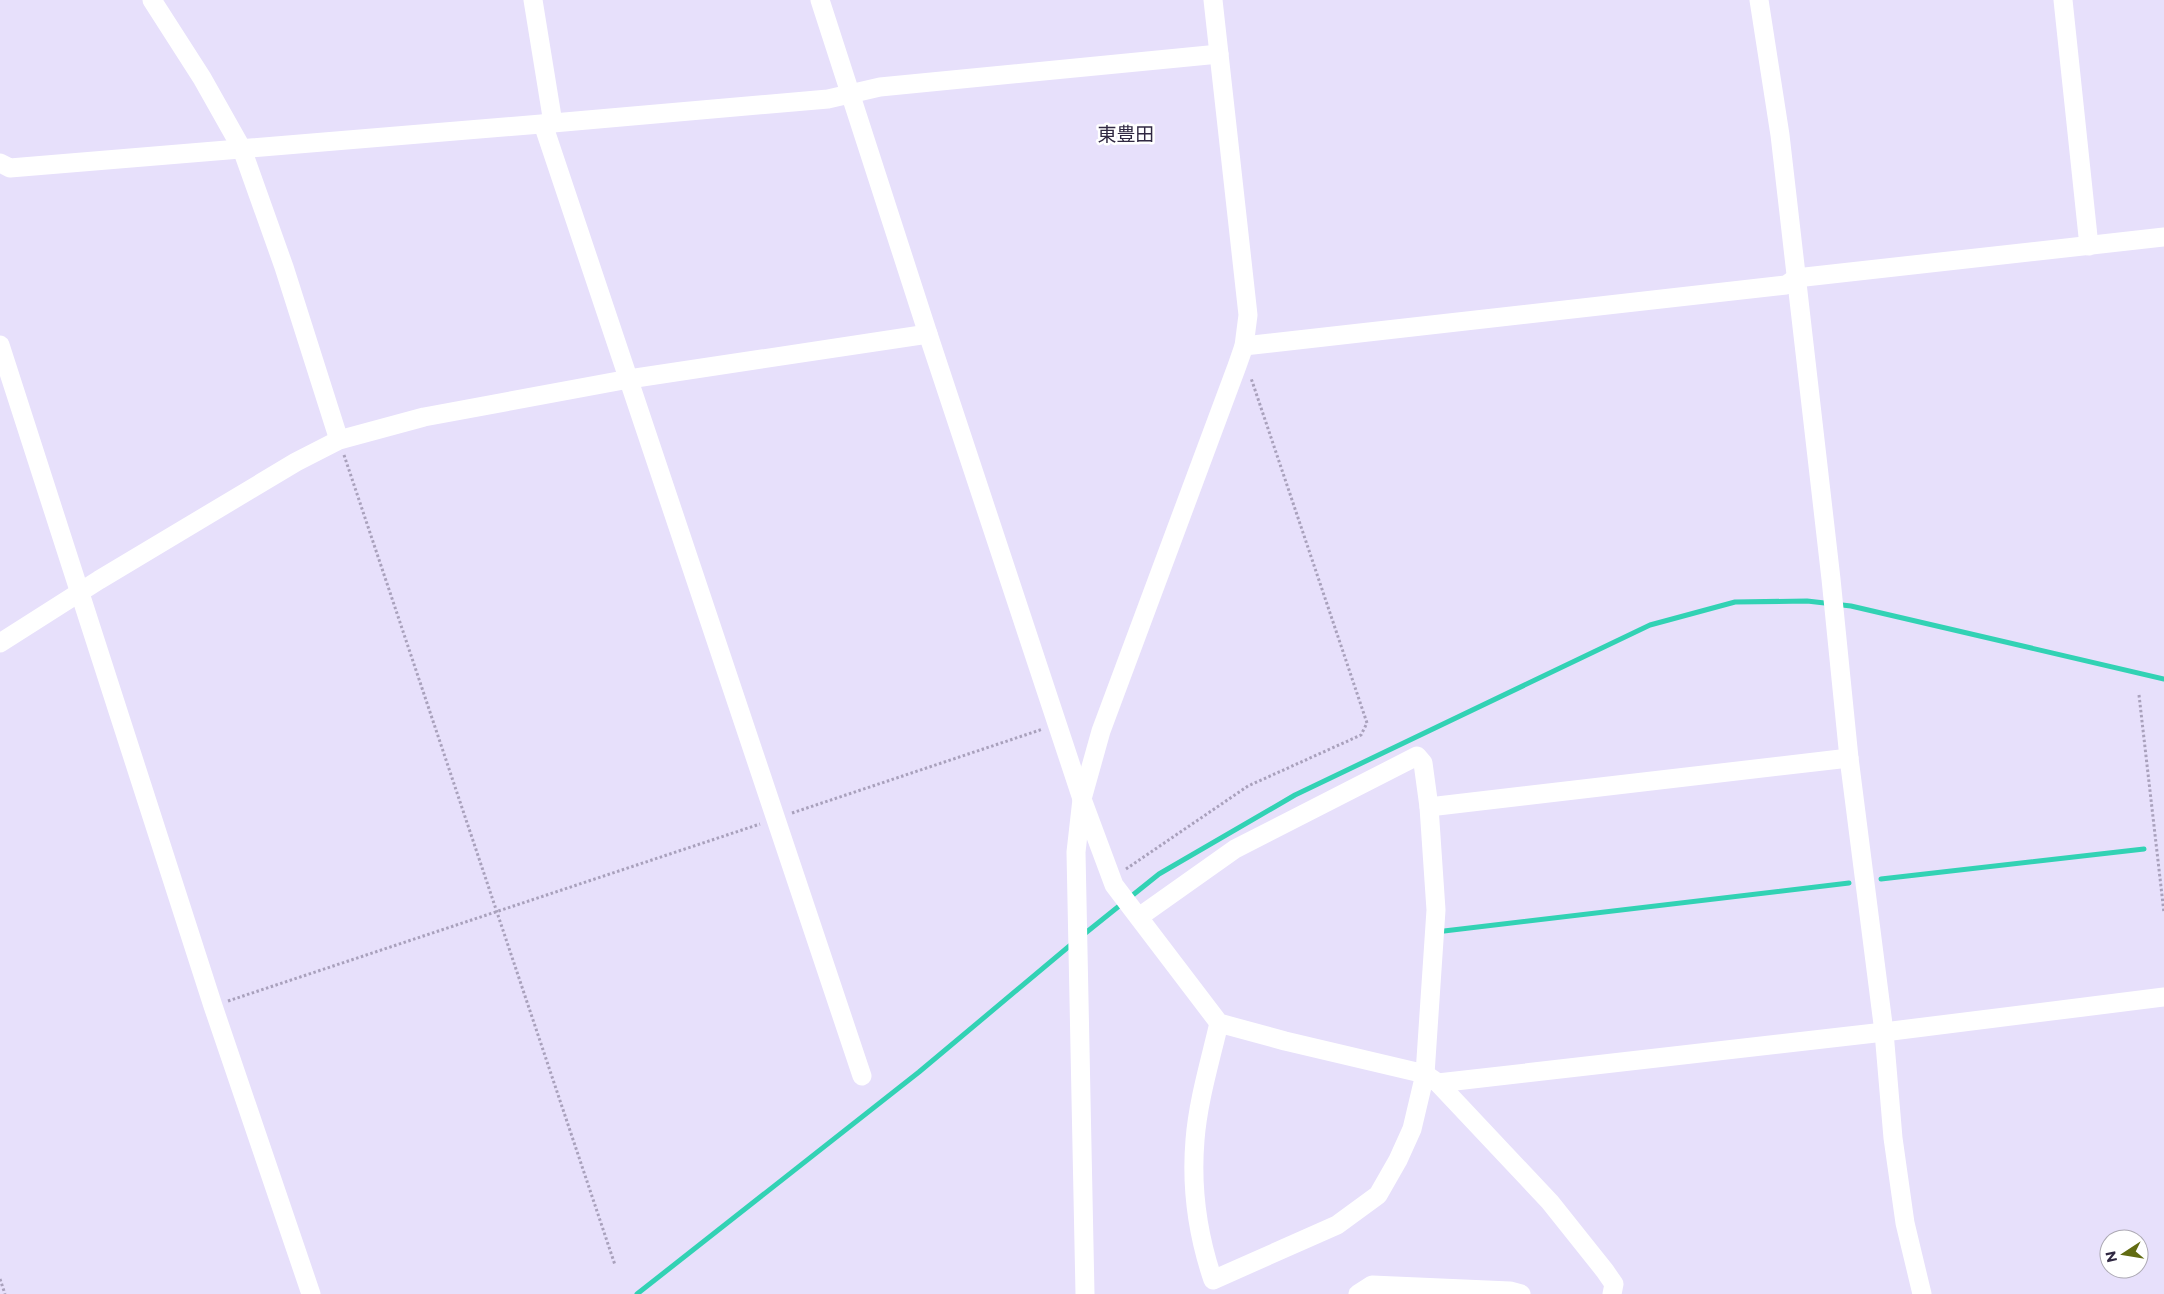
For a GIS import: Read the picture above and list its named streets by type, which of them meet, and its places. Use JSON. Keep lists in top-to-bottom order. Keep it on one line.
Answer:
{"districts":["東豊田"],"north":"left"}
